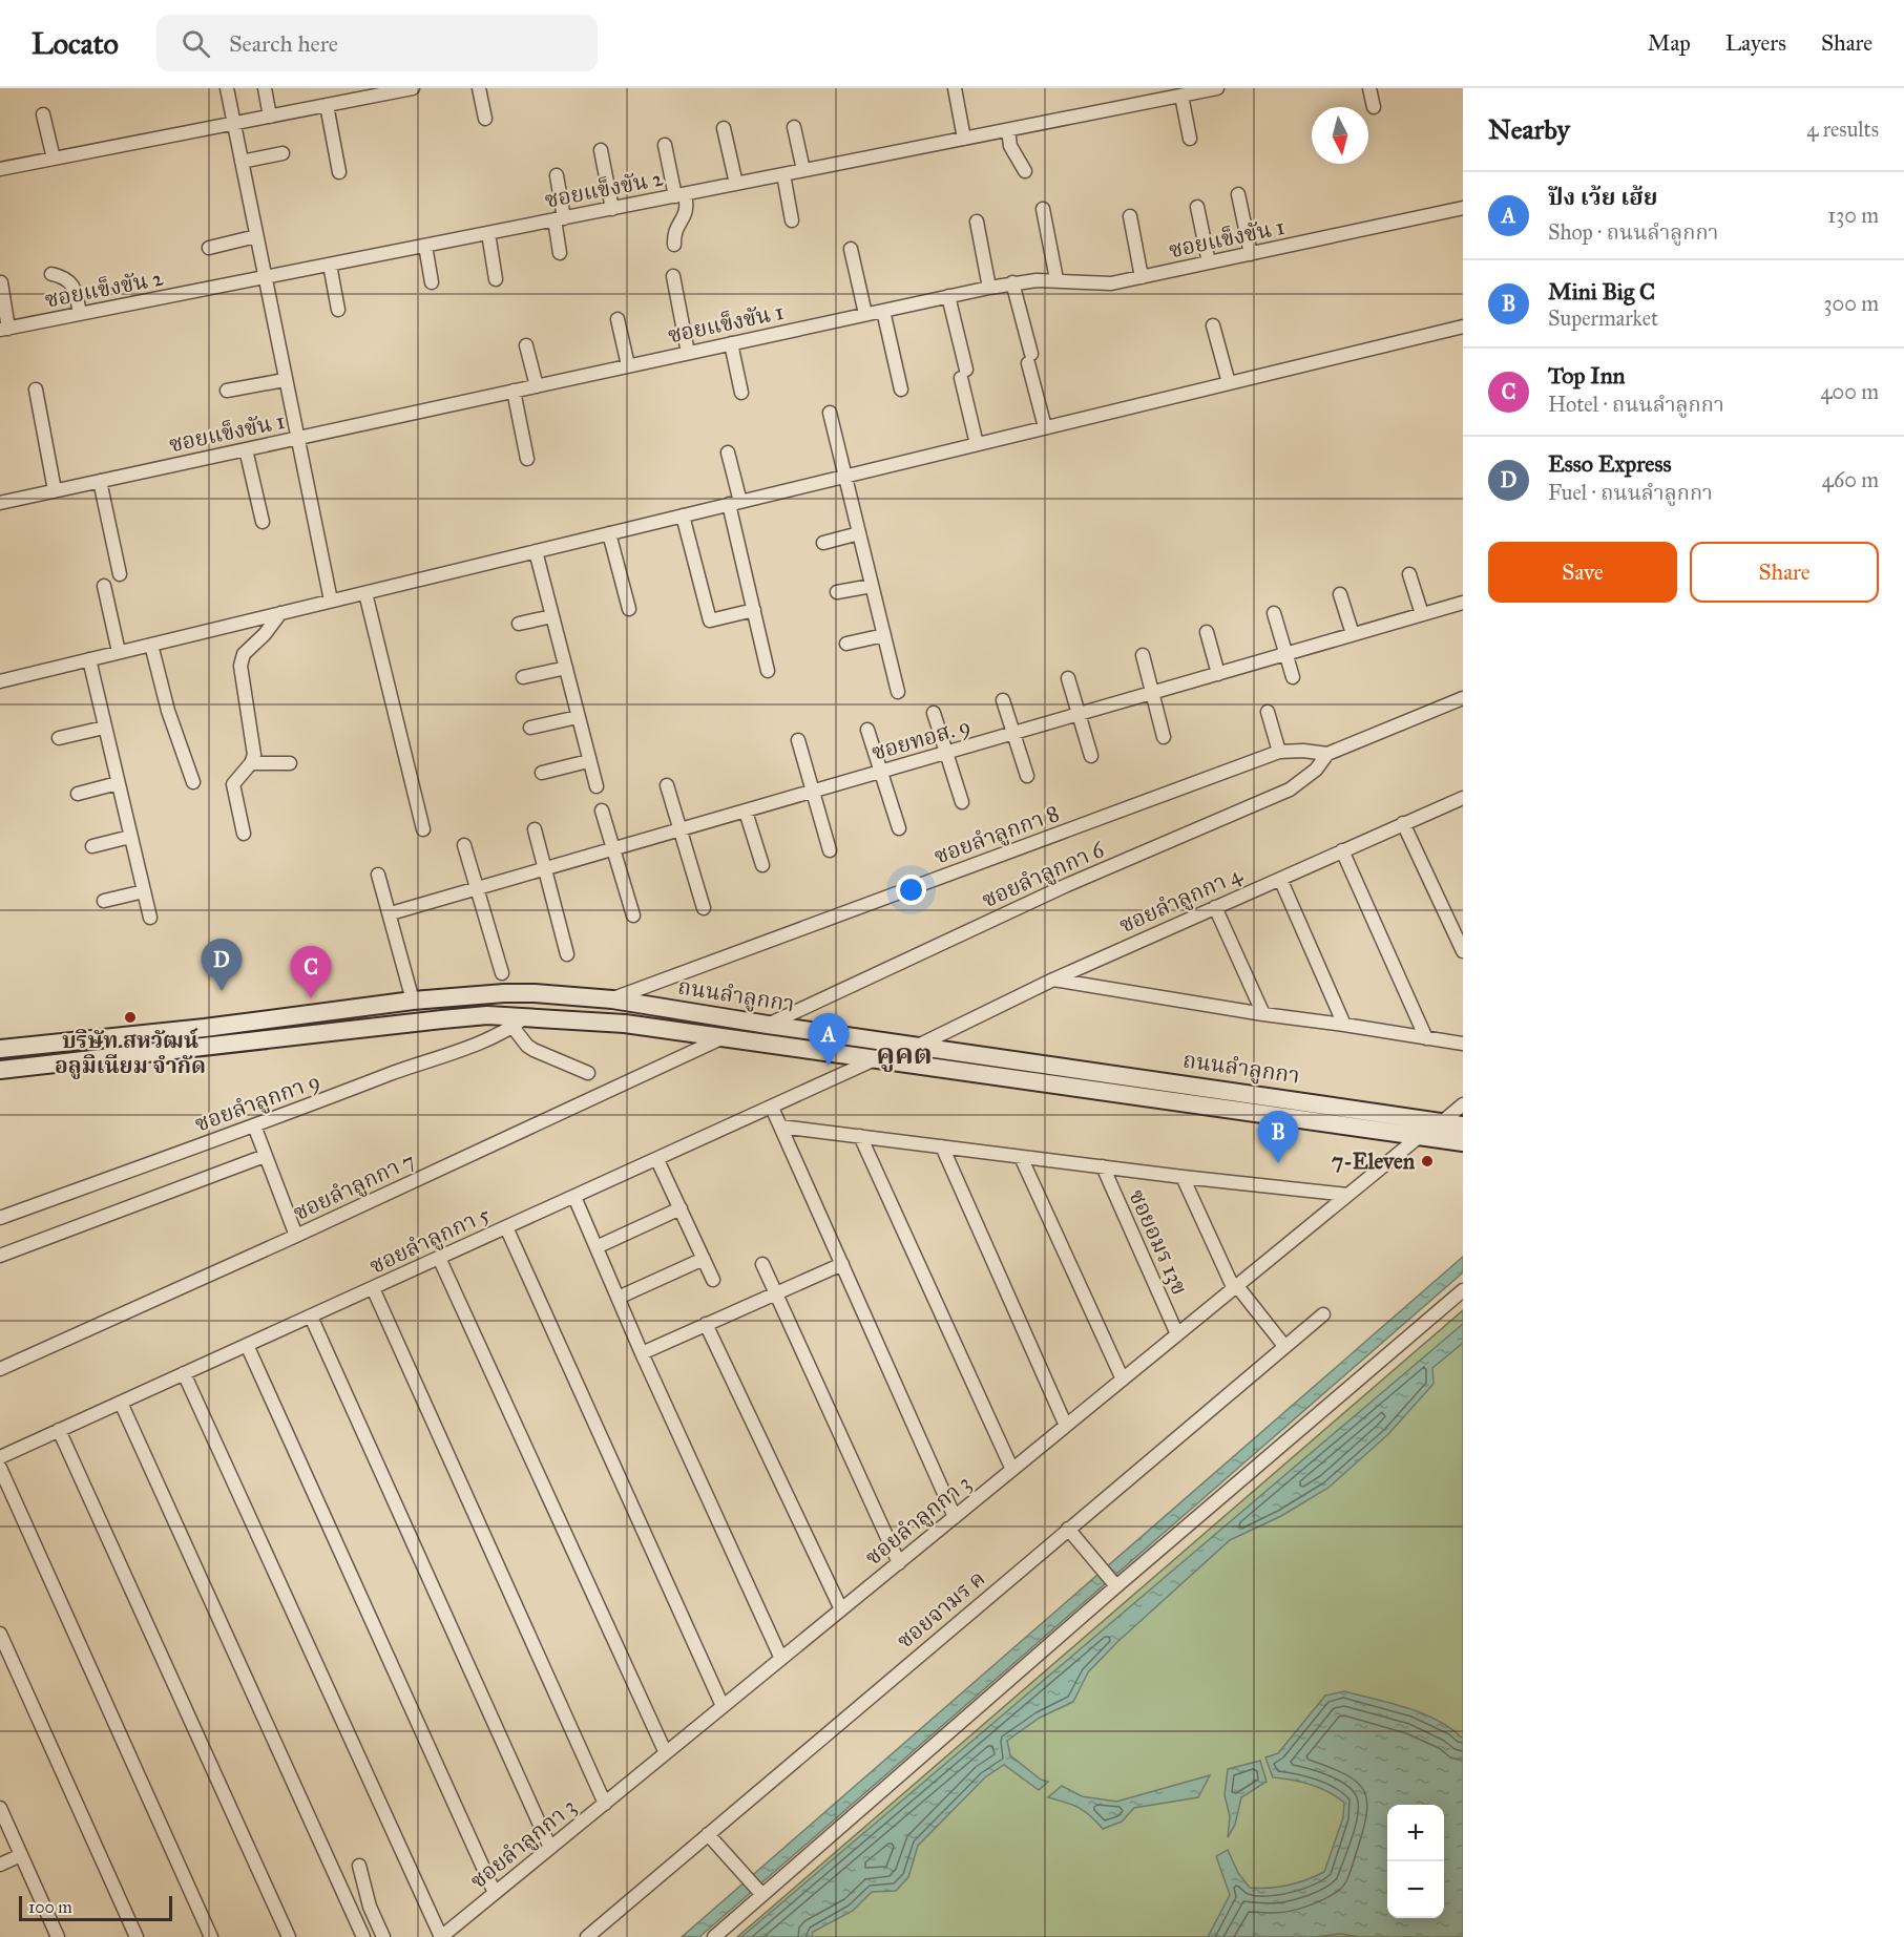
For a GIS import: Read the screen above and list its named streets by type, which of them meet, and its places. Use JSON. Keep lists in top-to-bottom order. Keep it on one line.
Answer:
{"streets":{"main road":["ถนนลำลูกกา"],"street":["ซอยแข็งขัน 2","ซอยแข็งขัน 1","ซอยทอส. 9","ซอยลำลูกกา 8","ซอยลำลูกกา 6","ซอยลำลูกกา 4","ซอยลำลูกกา 9","ซอยลำลูกกา 7","ซอยลำลูกกา 5","ซอยอมร 13ข","ซอยลำลูกกา 3","ซอยจามร ค"]},"crossings":[["ซอยลำลูกกา 8","ซอยลำลูกกา 6"],["ซอยลำลูกกา 8","ถนนลำลูกกา"],["ซอยลำลูกกา 6","ถนนลำลูกกา"],["ซอยลำลูกกา 4","ถนนลำลูกกา"],["ถนนลำลูกกา","ซอยลำลูกกา 9"],["ถนนลำลูกกา","ซอยลำลูกกา 7"],["ถนนลำลูกกา","ซอยลำลูกกา 5"],["ถนนลำลูกกา","ซอยลำลูกกา 3"],["ซอยอมร 13ข","ซอยลำลูกกา 3"]],"districts":["คูคต"],"places":["บริษัท สหวัฒน์ อลูมิเนียม จำกัด","7-Eleven"],"scale_bar":"100 m","north":"bottom","page":{"header":"Locato","search":"Search here","nav":["Map","Layers","Share"],"heading":["Nearby","4 results"],"list":[{"mark":"A","name":"ปัง เว้ย เฮ้ย","note":"Shop · ถนนลำลูกกา","value":"130 m"},{"mark":"B","name":"Mini Big C","note":"Supermarket","value":"300 m"},{"mark":"C","name":"Top Inn","note":"Hotel · ถนนลำลูกกา","value":"400 m"},{"mark":"D","name":"Esso Express","note":"Fuel · ถนนลำลูกกา","value":"460 m"}],"buttons":["Save","Share"],"pins":["D","C","A","B"],"map_buttons":["+","−"],"scale":"100 m"}}
